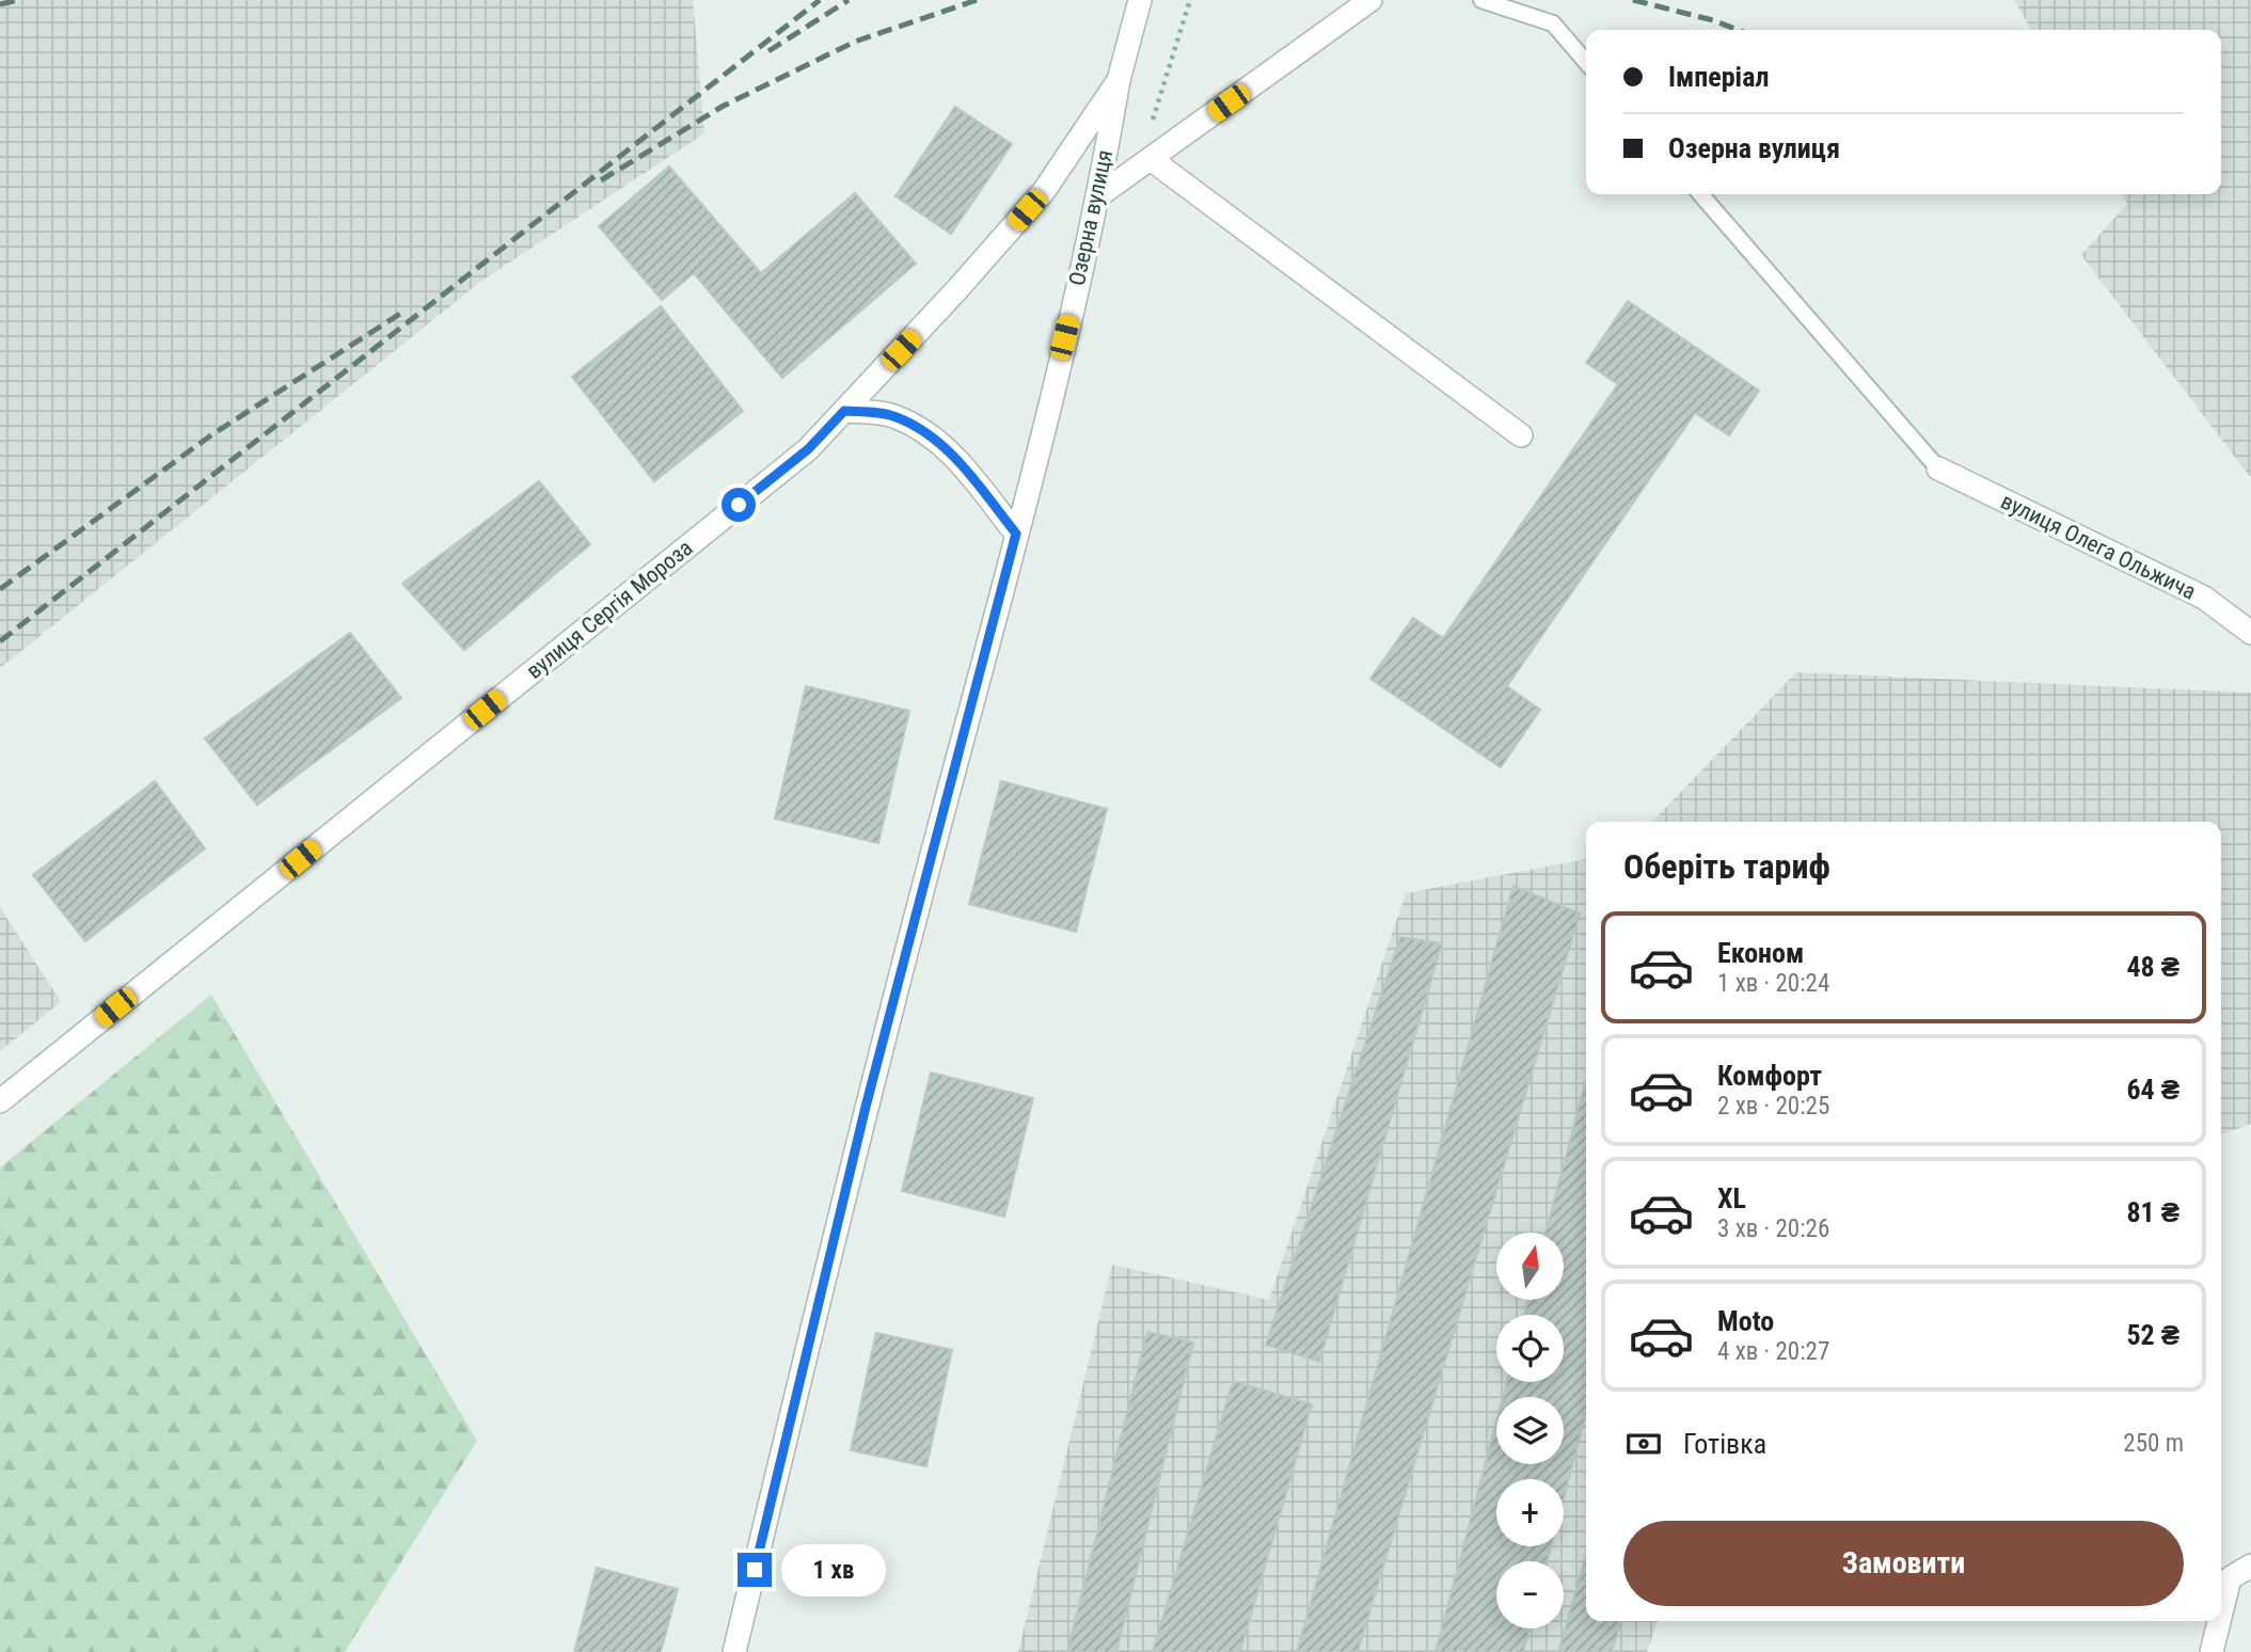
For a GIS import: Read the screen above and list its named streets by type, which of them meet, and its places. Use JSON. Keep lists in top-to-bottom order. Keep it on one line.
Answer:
{"streets":{"street":["Озерна вулиця","вулиця Олега Ольжича","вулиця Сергія Мороза"]},"crossings":[["Озерна вулиця","вулиця Сергія Мороза"]],"north":"top","page":{"banner":["Імперіал","Озерна вулиця"],"heading":"Оберіть тариф","list":[{"name":"Економ","note":"1 хв · 20:24","value":"48 ₴"},{"name":"Комфорт","note":"2 хв · 20:25","value":"64 ₴"},{"name":"XL","note":"3 хв · 20:26","value":"81 ₴"},{"name":"Moto","note":"4 хв · 20:27","value":"52 ₴"}],"map_buttons":["+","−"],"pay":["Готівка","250 m"],"buttons":"Замовити","bubble":"1 хв"}}
